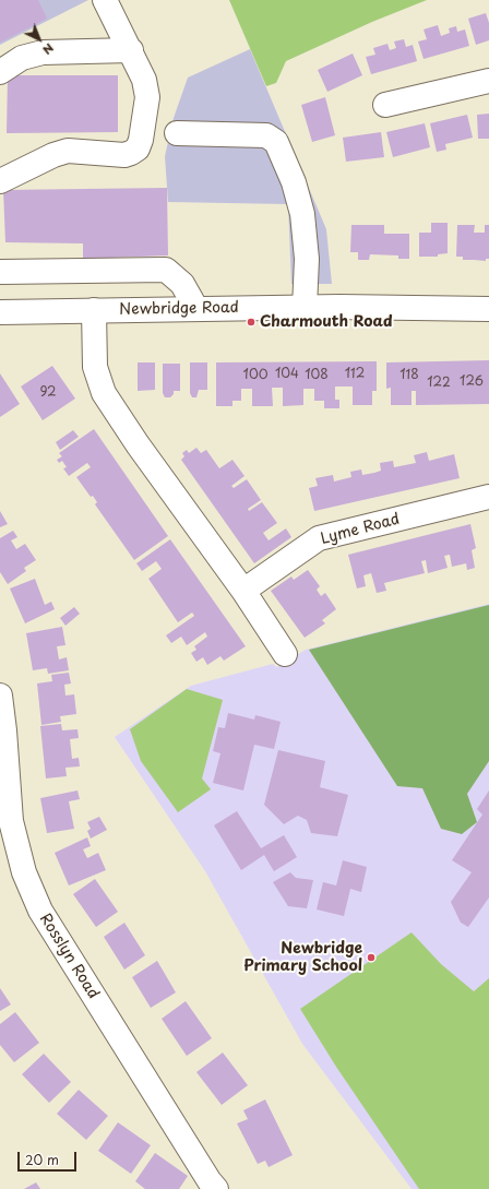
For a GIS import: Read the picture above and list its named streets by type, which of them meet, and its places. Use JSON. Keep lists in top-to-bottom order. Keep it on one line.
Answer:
{"streets":{"street":["Newbridge Road","Lyme Road","Rosslyn Road"]},"places":["Charmouth Road","Newbridge Primary School"],"house_numbers":["104","112","100","108","118","126","122","92"],"scale_bar":"20 m","north":"bottom right"}
